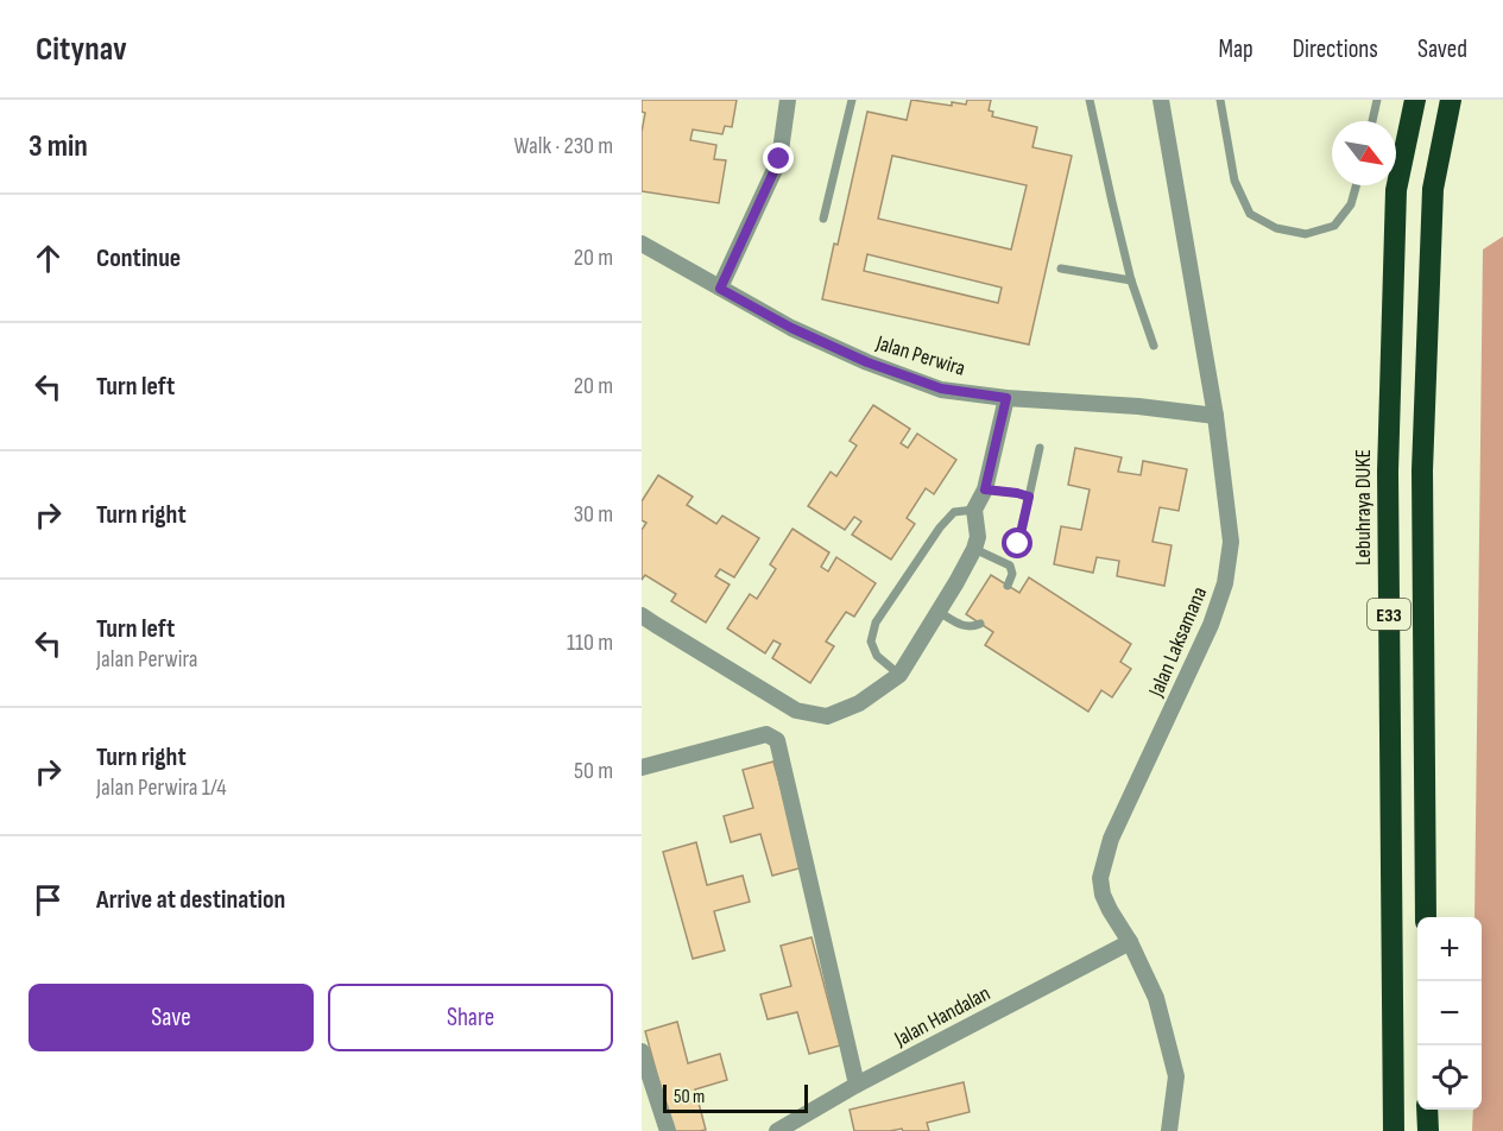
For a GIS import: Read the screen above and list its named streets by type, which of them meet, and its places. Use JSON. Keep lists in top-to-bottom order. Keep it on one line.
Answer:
{"streets":{"highway":["Lebuhraya DUKE","E33"],"street":["Jalan Perwira","Jalan Laksamana","Jalan Handalan"]},"crossings":[["Jalan Perwira","Jalan Laksamana"],["Jalan Laksamana","Jalan Handalan"]],"scale_bar":"50 m","north":"bottom right","page":{"header":"Citynav","nav":["Map","Directions","Saved"],"heading":["3 min","Walk · 230 m"],"list":[["Continue","20 m"],["Turn left","20 m"],["Turn right","30 m"],["Turn left","Jalan Perwira","110 m"],["Turn right","Jalan Perwira 1/4","50 m"],"Arrive at destination"],"map_buttons":["+","−"],"buttons":["Save","Share"],"scale":"50 m"}}
